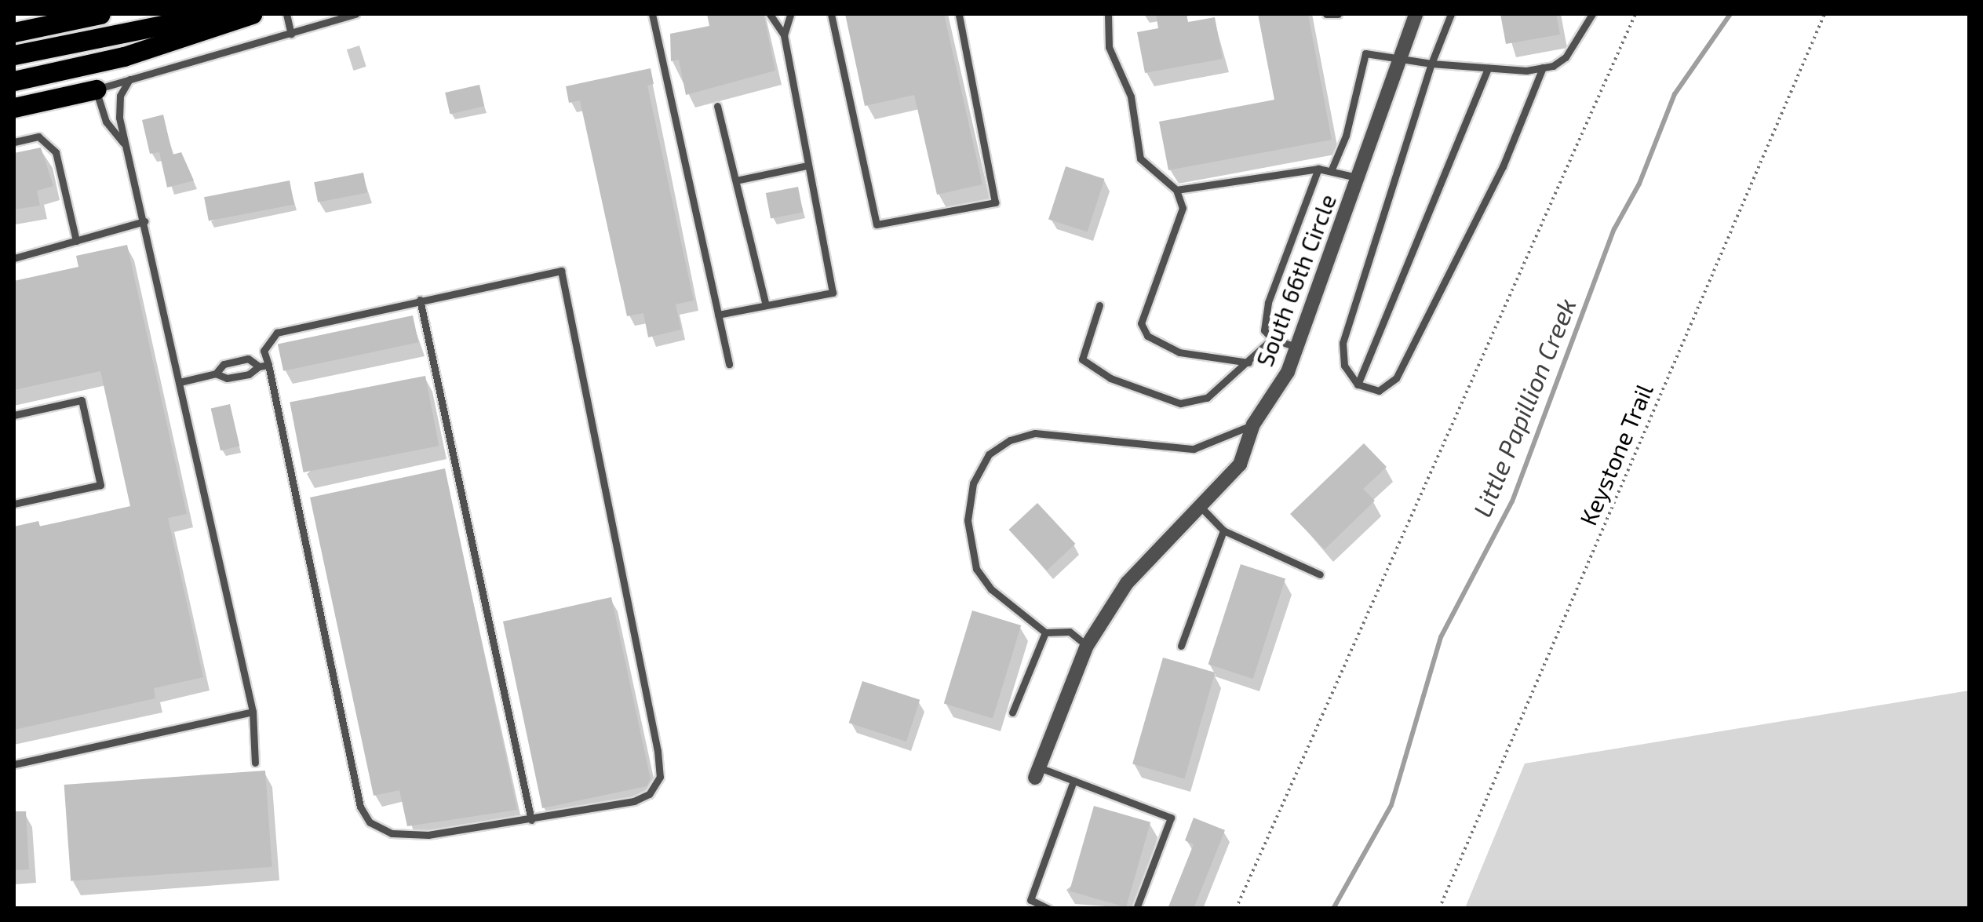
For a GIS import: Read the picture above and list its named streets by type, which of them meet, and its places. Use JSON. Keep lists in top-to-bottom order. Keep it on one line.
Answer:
{"streets":{"street":["South 66th Circle"],"path":["Keystone Trail"]},"water":["Little Papillion Creek"]}
